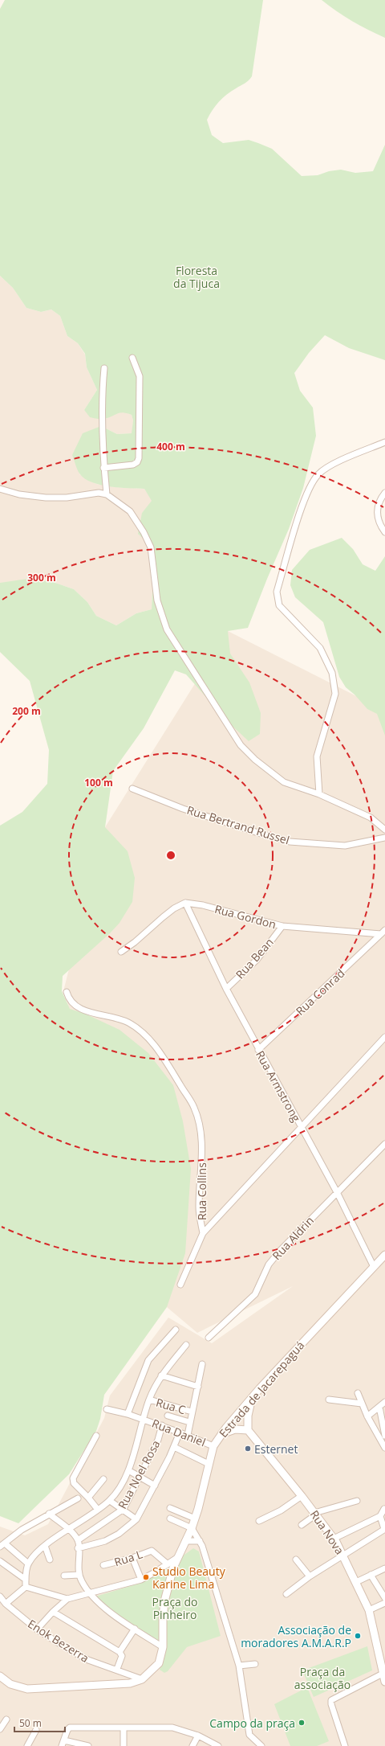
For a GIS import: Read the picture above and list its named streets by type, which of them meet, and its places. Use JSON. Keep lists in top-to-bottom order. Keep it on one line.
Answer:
{"streets":{"street":["Rua Bertrand Russel","Rua Gordon","Rua Bean","Rua Conrad","Rua Armstrong","Rua Collins","Rua Aldrin","Estrada de Jacarepaguá","Rua C","Rua Daniel","Rua Noel Rosa","Rua Nova","Rua L","Enok Bezerra"]},"crossings":[["Rua Gordon","Rua Bean"],["Rua Gordon","Rua Conrad"],["Rua Gordon","Rua Armstrong"],["Rua Bean","Rua Armstrong"],["Rua Conrad","Rua Armstrong"],["Rua Armstrong","Rua Collins"],["Rua Armstrong","Rua Aldrin"],["Rua Armstrong","Estrada de Jacarepaguá"],["Estrada de Jacarepaguá","Rua Daniel"],["Estrada de Jacarepaguá","Enok Bezerra"],["Rua Daniel","Rua Noel Rosa"]],"parks":["Floresta da Tijuca","Praça do Pinheiro","Praça da associação"],"places":["Esternet","Studio Beauty Karine Lima","Associação de moradores A.M.A.R.P","Campo da praça"],"scale_bar":"50 m","rings":["400 m","300 m","200 m","100 m"]}
